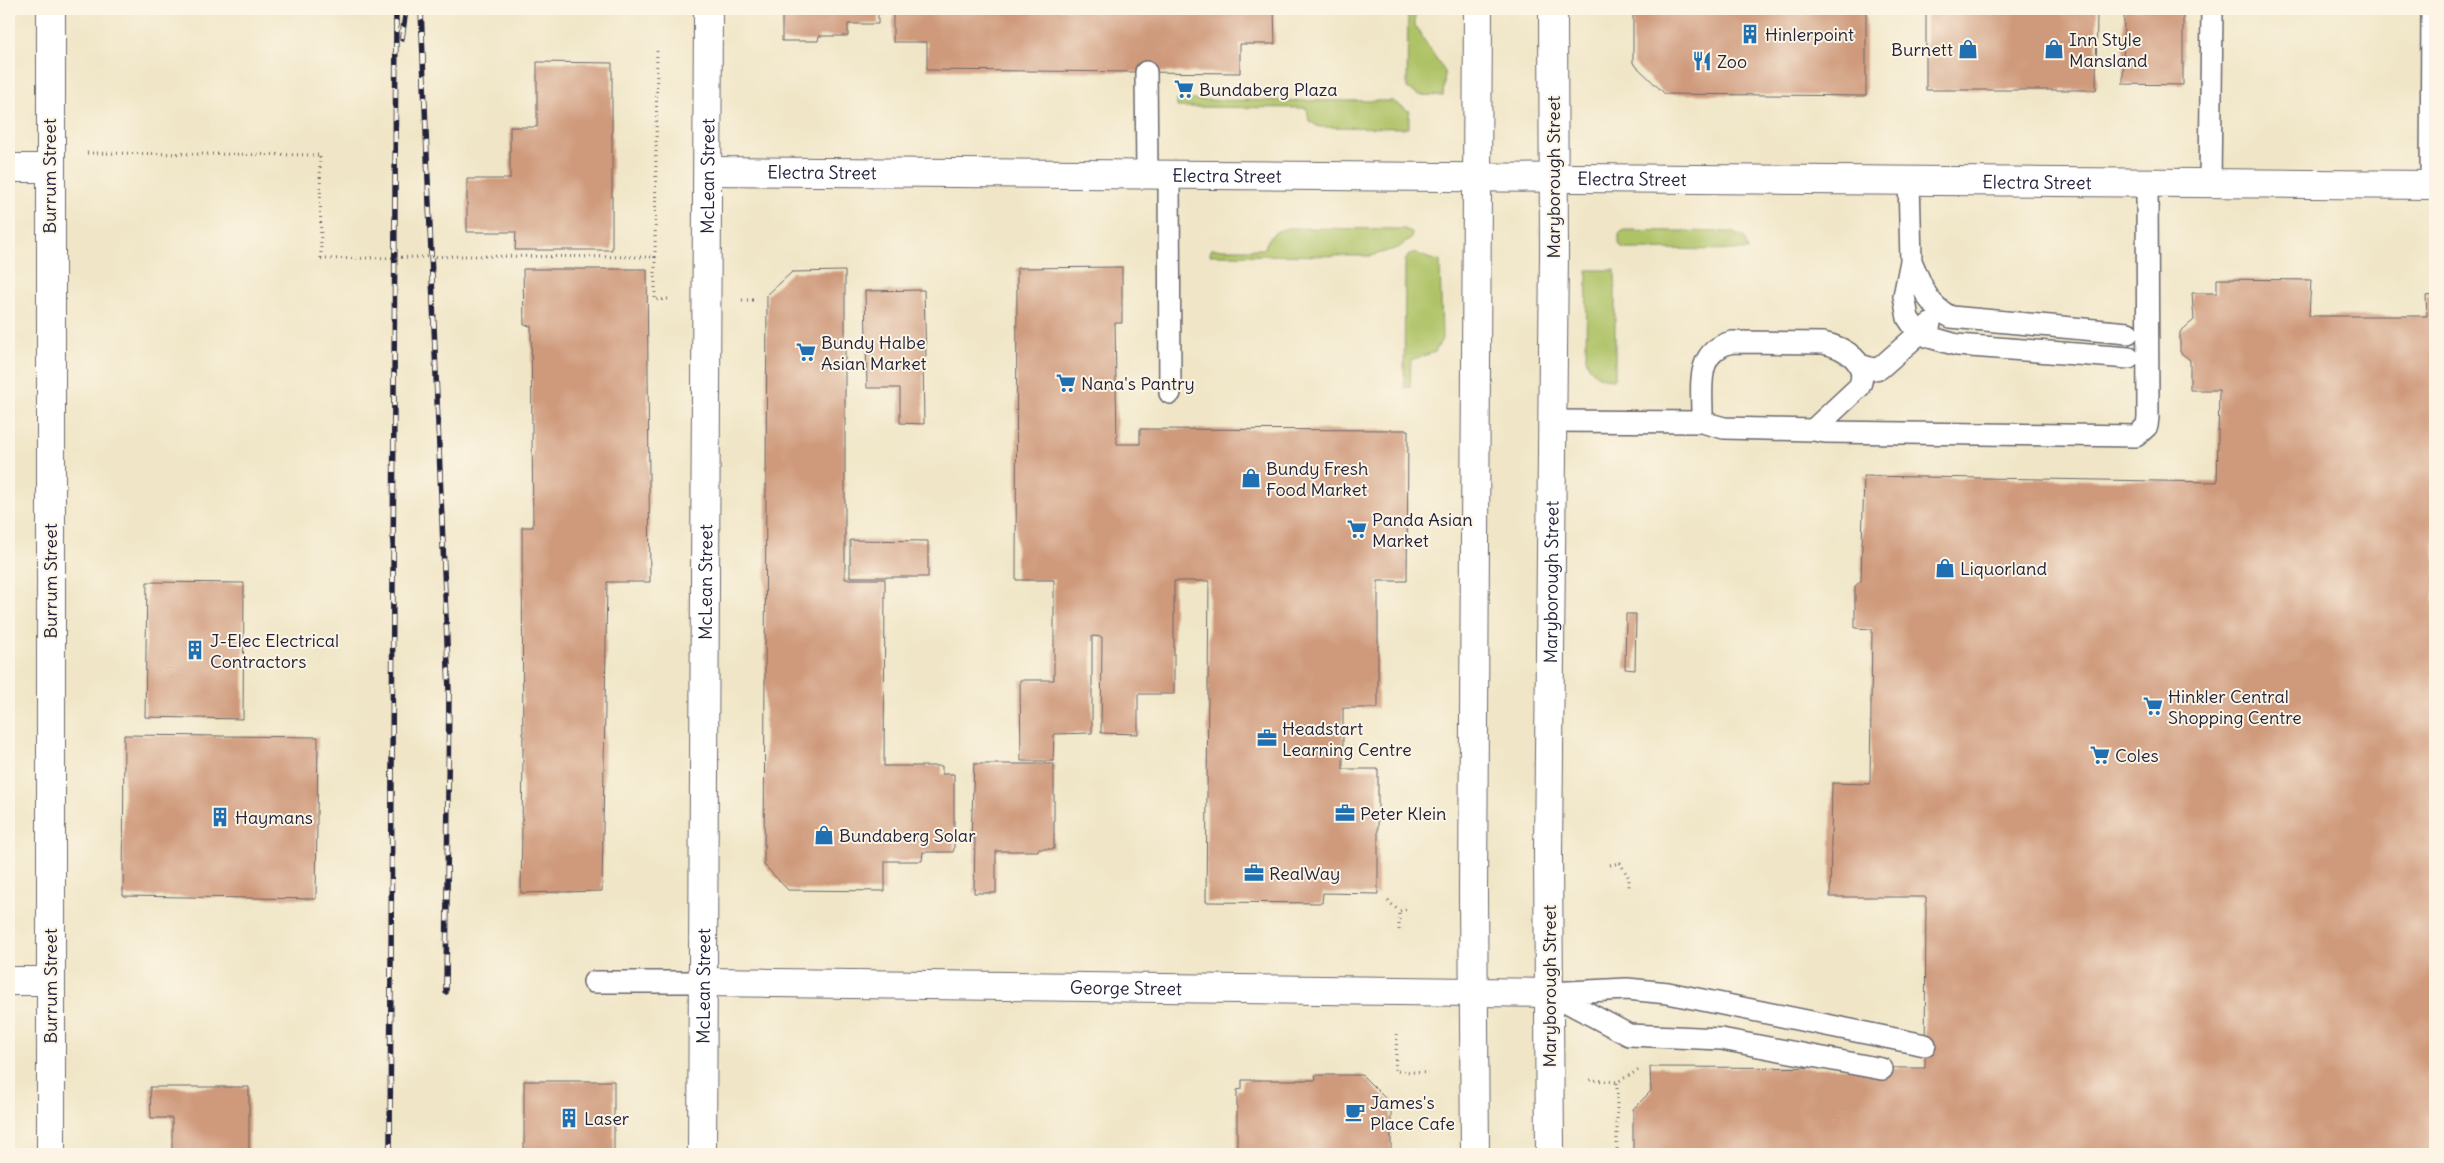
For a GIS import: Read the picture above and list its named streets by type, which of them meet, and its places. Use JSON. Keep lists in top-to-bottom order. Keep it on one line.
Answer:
{"streets":{"street":["Electra Street","Burrum Street","McLean Street","Maryborough Street","George Street"]},"crossings":[["Electra Street","McLean Street"],["Electra Street","Maryborough Street"],["McLean Street","George Street"],["Maryborough Street","George Street"]],"places":{"building":["Hinlerpoint","J-Elec Electrical Contractors","Haymans","Laser"],"shop":["Burnett","Inn Style Mansland","Bundy Fresh Food Market","Liquorland","Bundaberg Solar"],"restaurant":["Zoo"],"supermarket":["Bundaberg Plaza","Bundy Halbe Asian Market","Nana's Pantry","Panda Asian Market","Hinkler Central Shopping Centre","Coles"],"office":["Headstart Learning Centre","Peter Klein","RealWay"],"cafe":["James's Place Cafe"]}}
